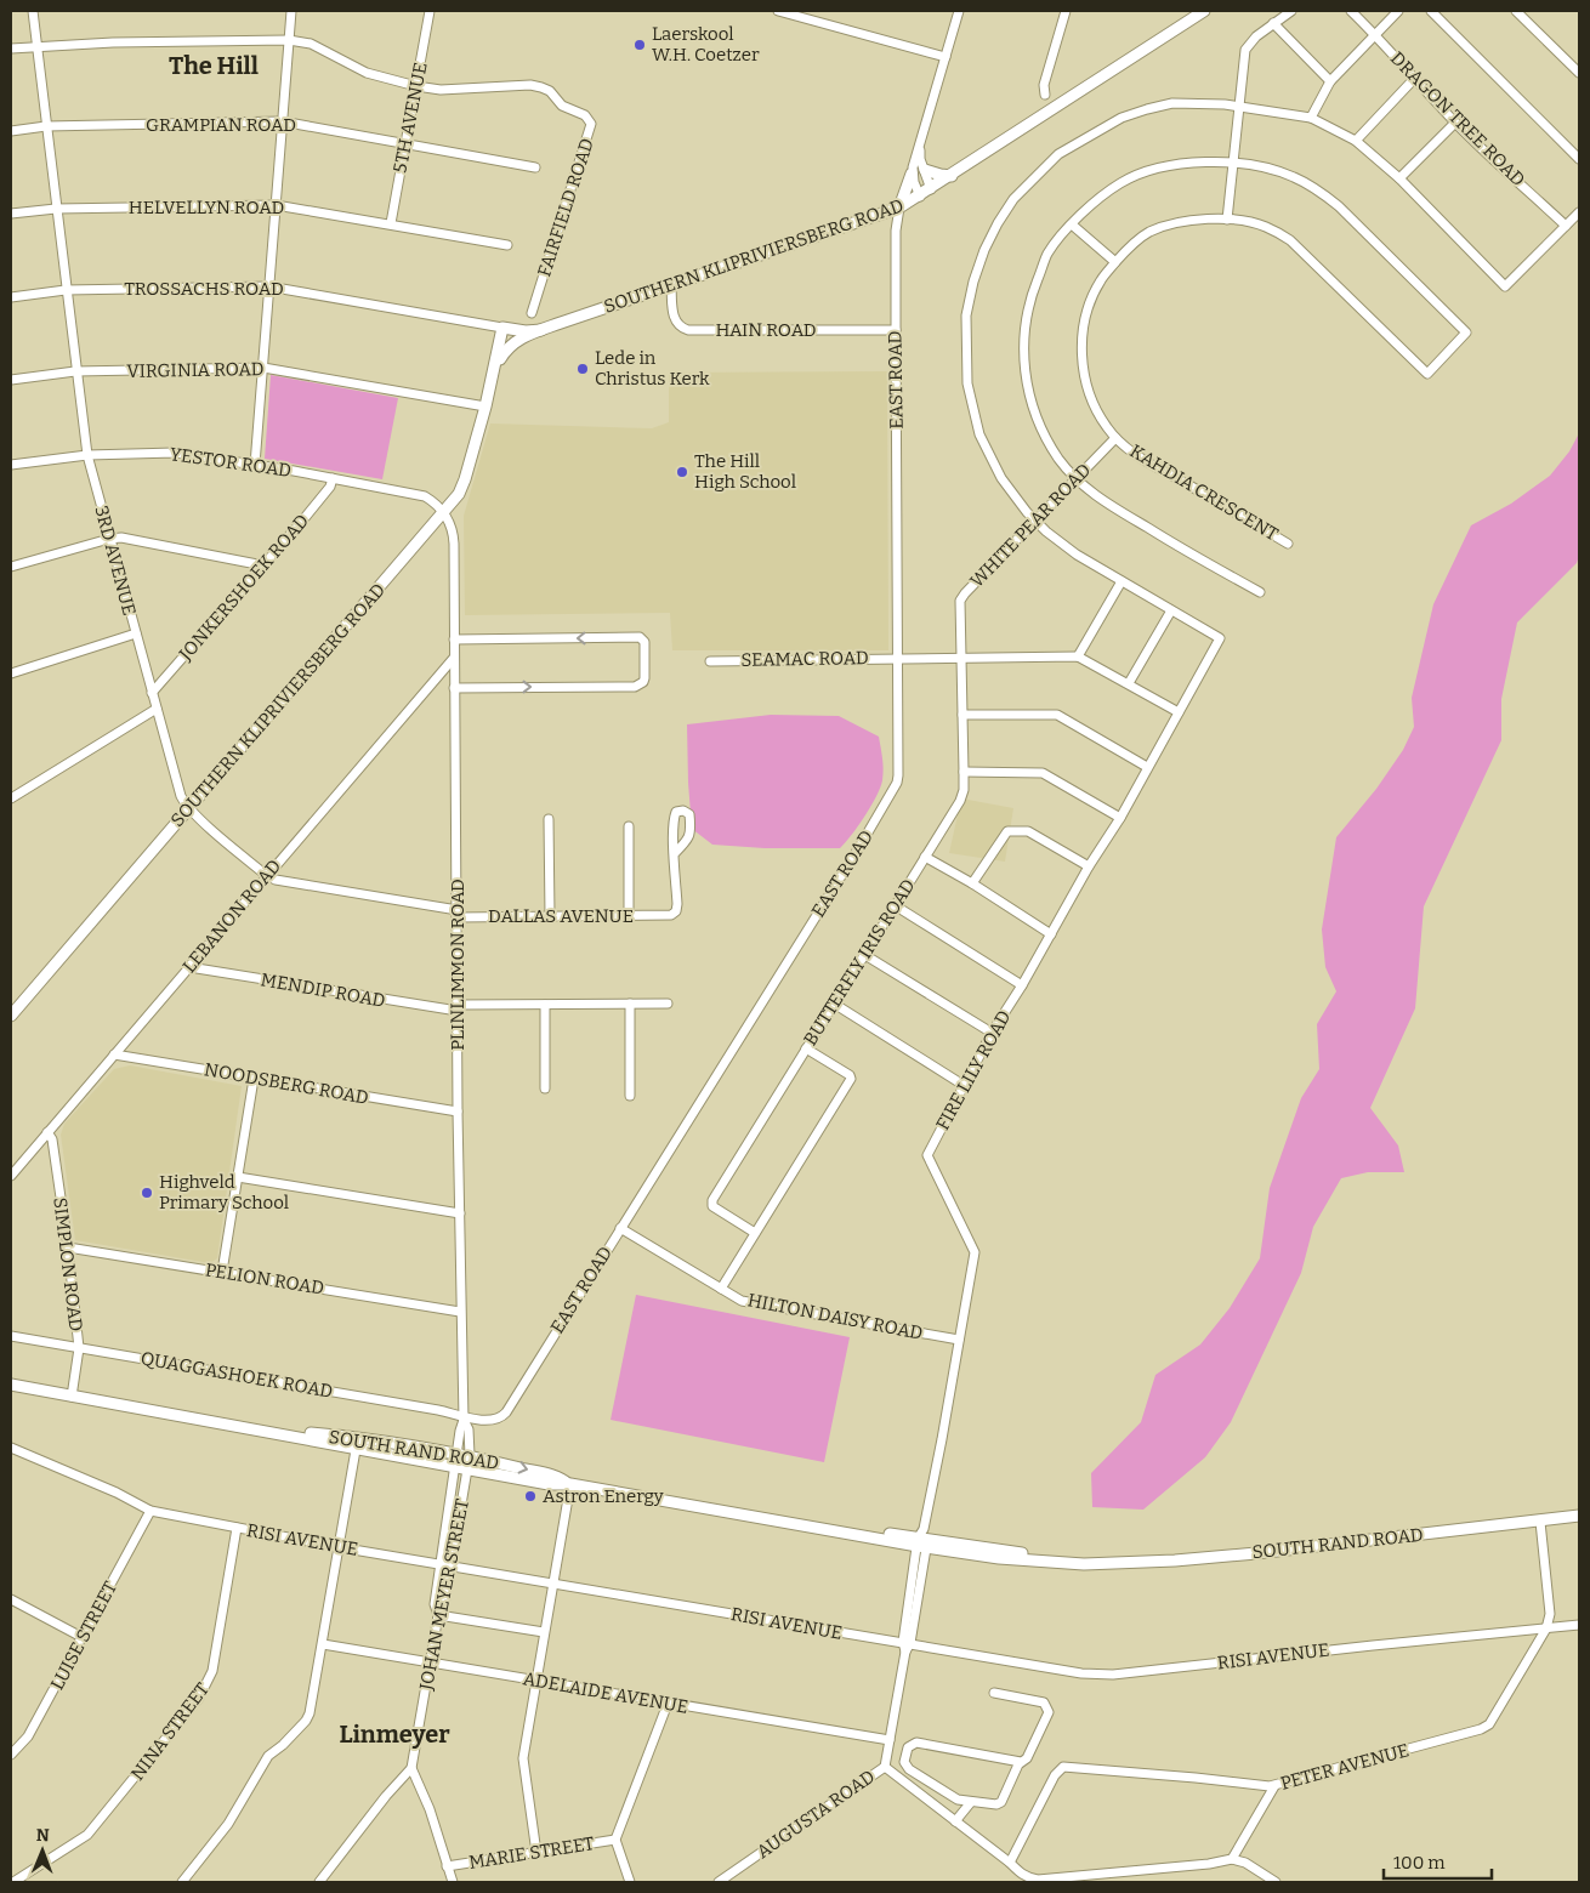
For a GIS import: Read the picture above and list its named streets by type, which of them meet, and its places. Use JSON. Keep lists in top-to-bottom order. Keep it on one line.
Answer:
{"streets":{"main road":["SOUTHERN KLIPRIVIERSBERG ROAD","SOUTH RAND ROAD"],"street":["5TH AVENUE","DRAGON TREE ROAD","GRAMPIAN ROAD","HELVELLYN ROAD","FAIRFIELD ROAD","TROSSACHS ROAD","HAIN ROAD","VIRGINIA ROAD","EAST ROAD","YESTOR ROAD","KAHDIA CRESCENT","WHITE PEAR ROAD","3RD AVENUE","JONKERSHOEK ROAD","SEAMAC ROAD","LEBANON ROAD","DALLAS AVENUE","BUTTERFLY IRIS ROAD","PLINLIMMON ROAD","MENDIP ROAD","FIRE LILY ROAD","NOODSBERG ROAD","SIMPLON ROAD","PELION ROAD","HILTON DAISY ROAD","QUAGGASHOEK ROAD","RISI AVENUE","JOHAN MEYER STREET","LUISE STREET","ADELAIDE AVENUE","NINA STREET","PETER AVENUE","AUGUSTA ROAD","MARIE STREET"]},"crossings":[["5TH AVENUE","GRAMPIAN ROAD"],["5TH AVENUE","HELVELLYN ROAD"],["5TH AVENUE","FAIRFIELD ROAD"],["GRAMPIAN ROAD","3RD AVENUE"],["HELVELLYN ROAD","3RD AVENUE"],["FAIRFIELD ROAD","3RD AVENUE"],["SOUTHERN KLIPRIVIERSBERG ROAD","TROSSACHS ROAD"],["SOUTHERN KLIPRIVIERSBERG ROAD","HAIN ROAD"],["SOUTHERN KLIPRIVIERSBERG ROAD","VIRGINIA ROAD"],["SOUTHERN KLIPRIVIERSBERG ROAD","EAST ROAD"],["SOUTHERN KLIPRIVIERSBERG ROAD","YESTOR ROAD"],["SOUTHERN KLIPRIVIERSBERG ROAD","3RD AVENUE"],["SOUTHERN KLIPRIVIERSBERG ROAD","PLINLIMMON ROAD"],["TROSSACHS ROAD","3RD AVENUE"],["HAIN ROAD","EAST ROAD"],["VIRGINIA ROAD","3RD AVENUE"],["EAST ROAD","SEAMAC ROAD"],["EAST ROAD","PLINLIMMON ROAD"],["EAST ROAD","HILTON DAISY ROAD"],["EAST ROAD","QUAGGASHOEK ROAD"],["YESTOR ROAD","3RD AVENUE"],["YESTOR ROAD","JONKERSHOEK ROAD"],["YESTOR ROAD","PLINLIMMON ROAD"],["KAHDIA CRESCENT","WHITE PEAR ROAD"],["WHITE PEAR ROAD","SEAMAC ROAD"],["WHITE PEAR ROAD","BUTTERFLY IRIS ROAD"],["3RD AVENUE","JONKERSHOEK ROAD"],["3RD AVENUE","LEBANON ROAD"],["3RD AVENUE","DALLAS AVENUE"],["3RD AVENUE","PLINLIMMON ROAD"],["SEAMAC ROAD","BUTTERFLY IRIS ROAD"],["LEBANON ROAD","PLINLIMMON ROAD"],["LEBANON ROAD","MENDIP ROAD"],["LEBANON ROAD","NOODSBERG ROAD"],["LEBANON ROAD","SIMPLON ROAD"],["DALLAS AVENUE","PLINLIMMON ROAD"],["PLINLIMMON ROAD","MENDIP ROAD"],["PLINLIMMON ROAD","NOODSBERG ROAD"],["PLINLIMMON ROAD","PELION ROAD"],["PLINLIMMON ROAD","QUAGGASHOEK ROAD"],["PLINLIMMON ROAD","SOUTH RAND ROAD"],["PLINLIMMON ROAD","RISI AVENUE"],["PLINLIMMON ROAD","JOHAN MEYER STREET"],["FIRE LILY ROAD","HILTON DAISY ROAD"],["FIRE LILY ROAD","SOUTH RAND ROAD"],["FIRE LILY ROAD","RISI AVENUE"],["FIRE LILY ROAD","ADELAIDE AVENUE"],["FIRE LILY ROAD","AUGUSTA ROAD"],["SIMPLON ROAD","PELION ROAD"],["SIMPLON ROAD","QUAGGASHOEK ROAD"],["SIMPLON ROAD","SOUTH RAND ROAD"],["SOUTH RAND ROAD","JOHAN MEYER STREET"],["RISI AVENUE","JOHAN MEYER STREET"],["RISI AVENUE","LUISE STREET"],["RISI AVENUE","NINA STREET"],["RISI AVENUE","PETER AVENUE"],["JOHAN MEYER STREET","ADELAIDE AVENUE"]],"districts":["The Hill","Linmeyer"],"places":["Laerskool W.H. Coetzer","Lede in Christus Kerk","The Hill High School","Highveld Primary School","Astron Energy"],"scale_bar":"100 m","north":"top"}
